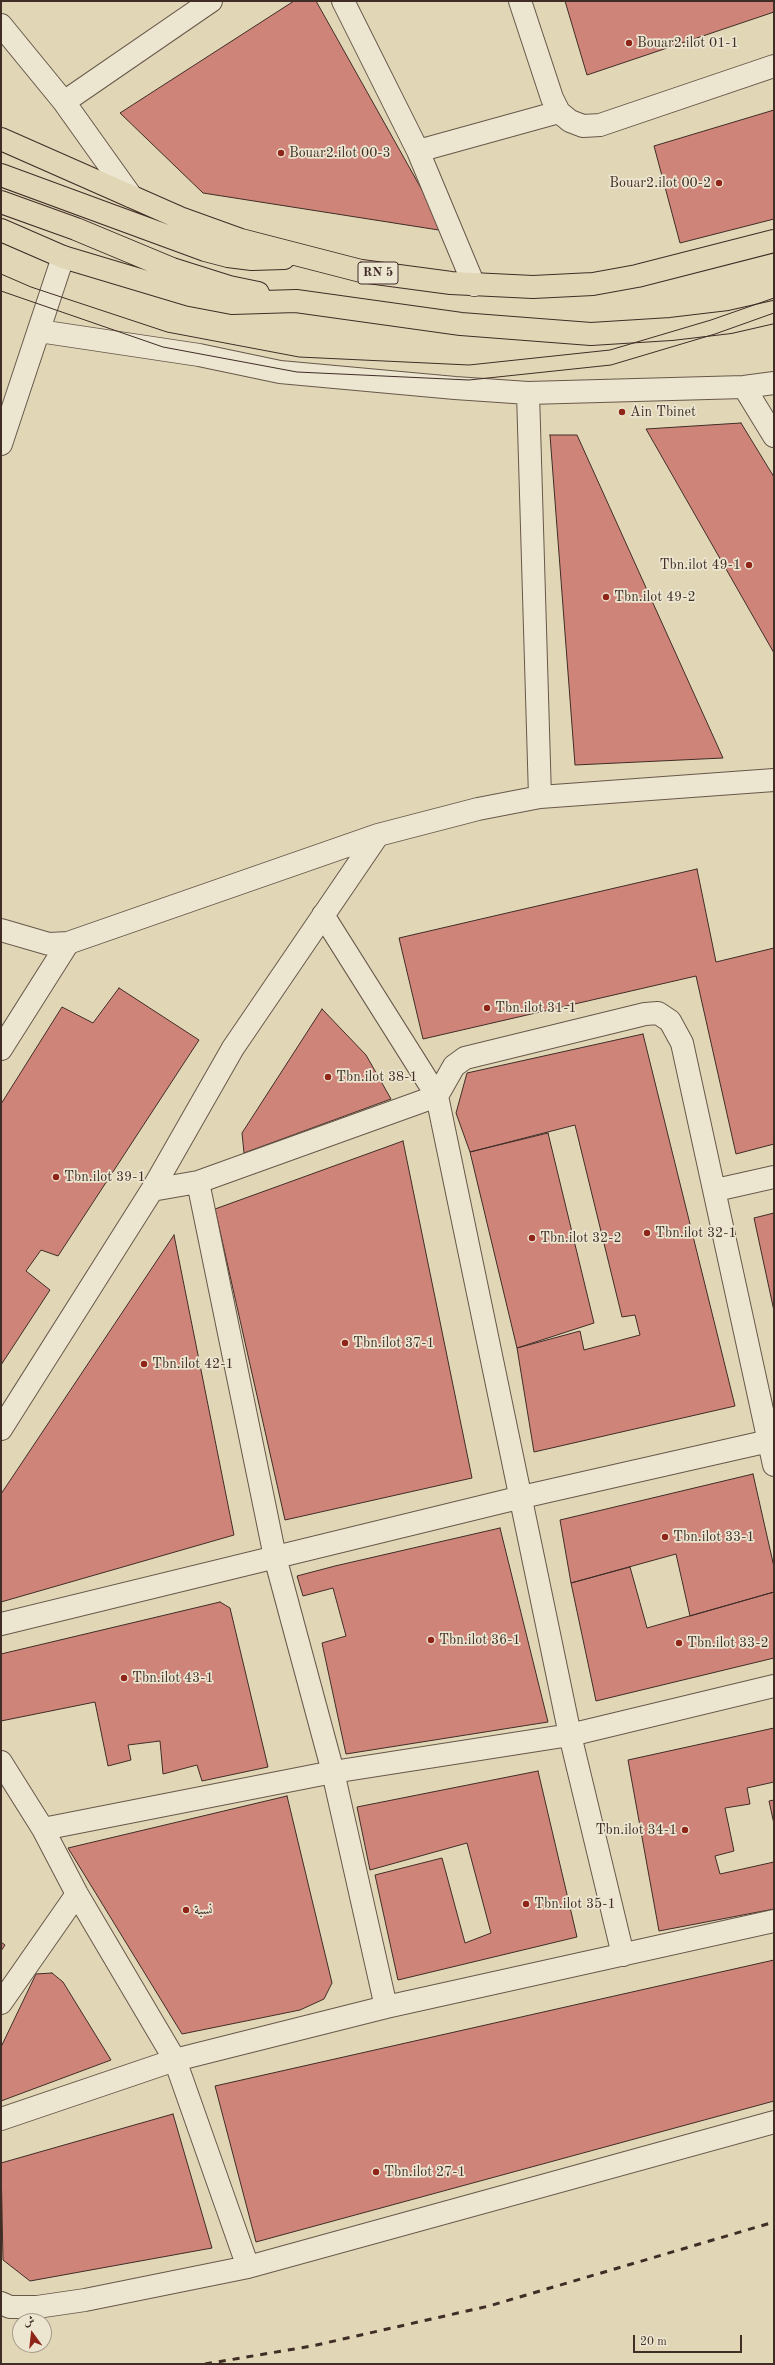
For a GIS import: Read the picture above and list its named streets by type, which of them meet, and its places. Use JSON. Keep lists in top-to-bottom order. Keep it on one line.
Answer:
{"streets":{"main road":["RN 5"]},"places":["Bouar2.ilot 01-1","Bouar2.ilot 00-3","Bouar2.ilot 00-2","Ain Tbinet","Tbn.ilot 49-1","Tbn.ilot 49-2","Tbn.ilot 31-1","Tbn.ilot 38-1","Tbn.ilot 39-1","Tbn.ilot 32-1","Tbn.ilot 32-2","Tbn.ilot 37-1","Tbn.ilot 42-1","Tbn.ilot 33-1","Tbn.ilot 36-1","Tbn.ilot 33-2","Tbn.ilot 43-1","Tbn.ilot 34-1","Tbn.ilot 35-1","نسبة","Tbn.ilot 27-1"],"scale_bar":"20 m","north":"top"}
